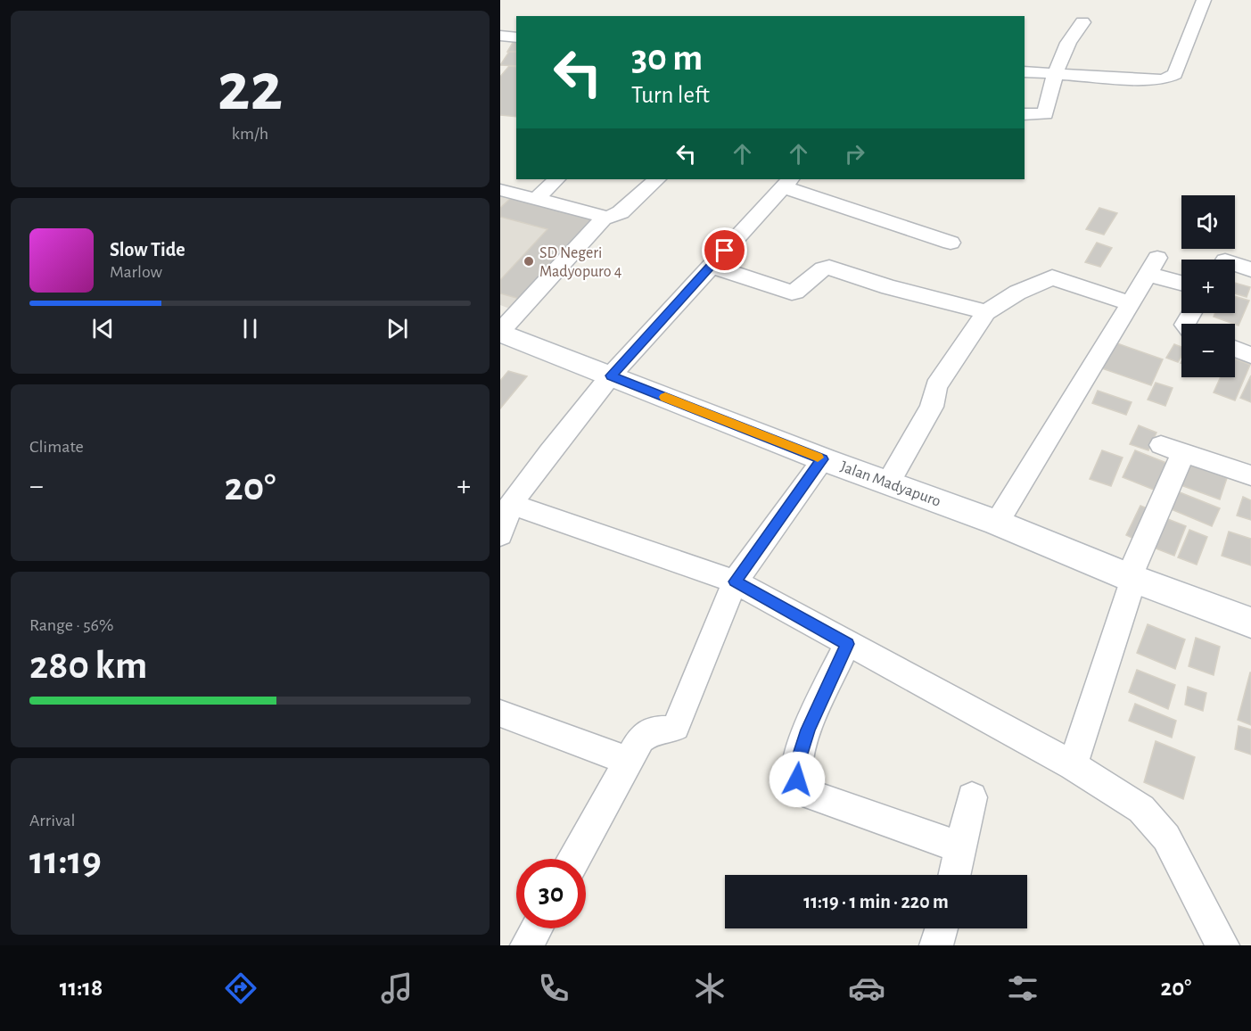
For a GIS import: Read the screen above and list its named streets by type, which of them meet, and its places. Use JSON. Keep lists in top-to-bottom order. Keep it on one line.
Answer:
{"streets":{"main road":["Jalan Madyapuro"]},"places":["SD Negeri Madyopuro 4"],"page":{"tile":[["22","km/h"],"Climate",["Range · 56%","280 km"],["Arrival","11:19"]],"turn":["30 m","Turn left"],"map_buttons":["+","−"],"song":["Slow Tide","Marlow"],"heat":["−","20°","+"],"limit":"30","trip":"11:19 · 1 min · 220 m","tabs":["11:18","20°"]}}
